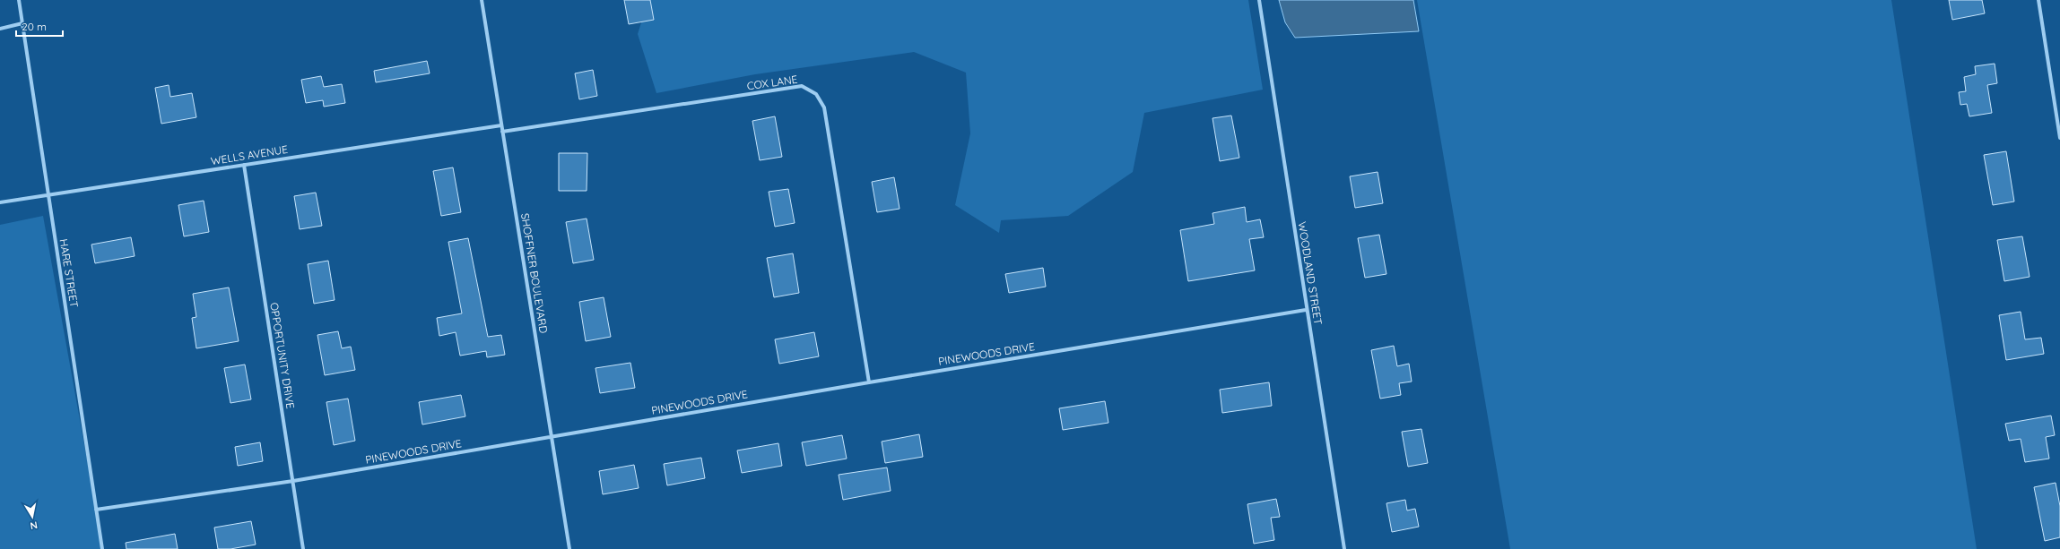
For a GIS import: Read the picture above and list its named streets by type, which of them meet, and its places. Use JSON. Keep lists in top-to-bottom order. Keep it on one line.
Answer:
{"streets":{"street":["COX LANE","WELLS AVENUE","HARE STREET","SHOFFNER BOULEVARD","WOODLAND STREET","PINEWOODS DRIVE","OPPORTUNITY DRIVE"]},"crossings":[["COX LANE","SHOFFNER BOULEVARD"],["COX LANE","PINEWOODS DRIVE"],["WELLS AVENUE","HARE STREET"],["WELLS AVENUE","SHOFFNER BOULEVARD"],["WELLS AVENUE","OPPORTUNITY DRIVE"],["HARE STREET","PINEWOODS DRIVE"],["SHOFFNER BOULEVARD","PINEWOODS DRIVE"],["WOODLAND STREET","PINEWOODS DRIVE"],["PINEWOODS DRIVE","OPPORTUNITY DRIVE"]],"scale_bar":"20 m","north":"bottom"}
